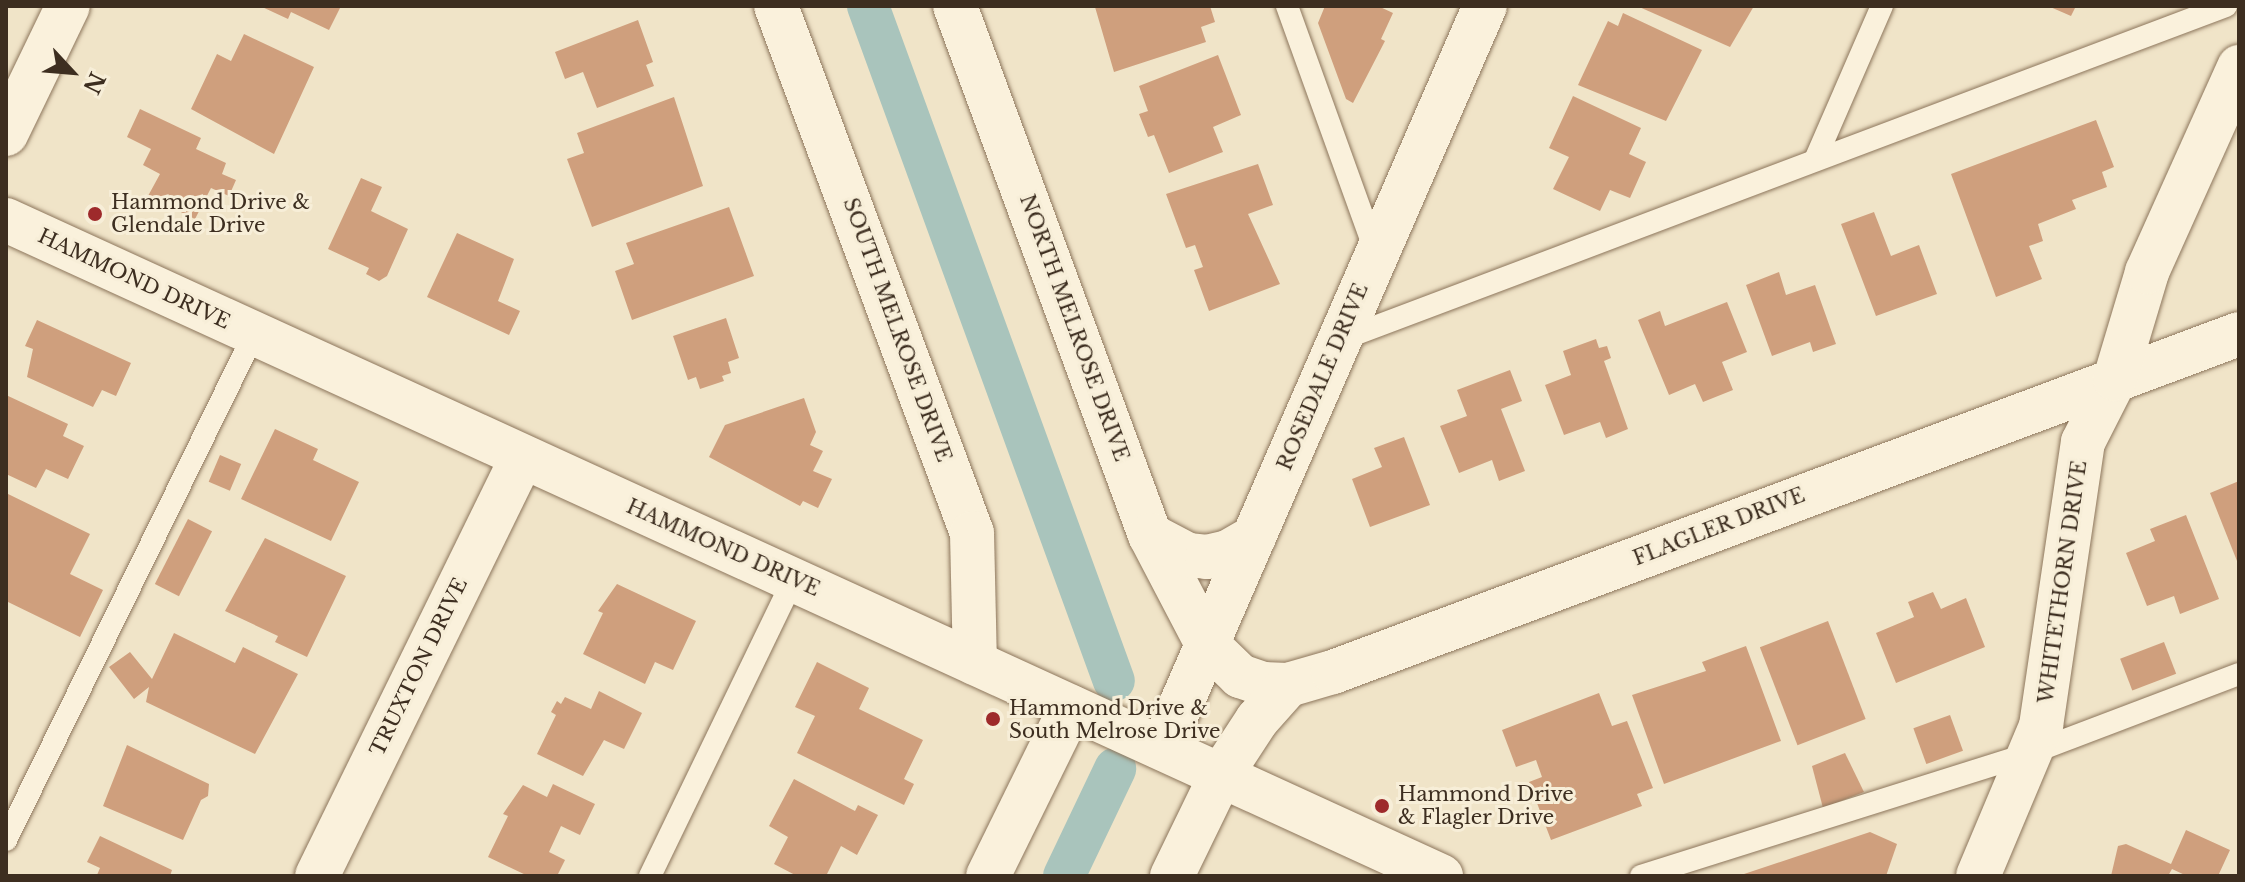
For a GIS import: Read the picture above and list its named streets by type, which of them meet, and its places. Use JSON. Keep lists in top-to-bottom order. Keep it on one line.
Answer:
{"streets":{"street":["HAMMOND DRIVE","NORTH MELROSE DRIVE","SOUTH MELROSE DRIVE","ROSEDALE DRIVE","FLAGLER DRIVE","WHITETHORN DRIVE","TRUXTON DRIVE"]},"crossings":[["HAMMOND DRIVE","SOUTH MELROSE DRIVE"],["HAMMOND DRIVE","ROSEDALE DRIVE"],["HAMMOND DRIVE","TRUXTON DRIVE"],["NORTH MELROSE DRIVE","ROSEDALE DRIVE"],["FLAGLER DRIVE","WHITETHORN DRIVE"]],"places":["Hammond Drive & Glendale Drive","Hammond Drive & South Melrose Drive","Hammond Drive & Flagler Drive"],"north":"bottom right"}
